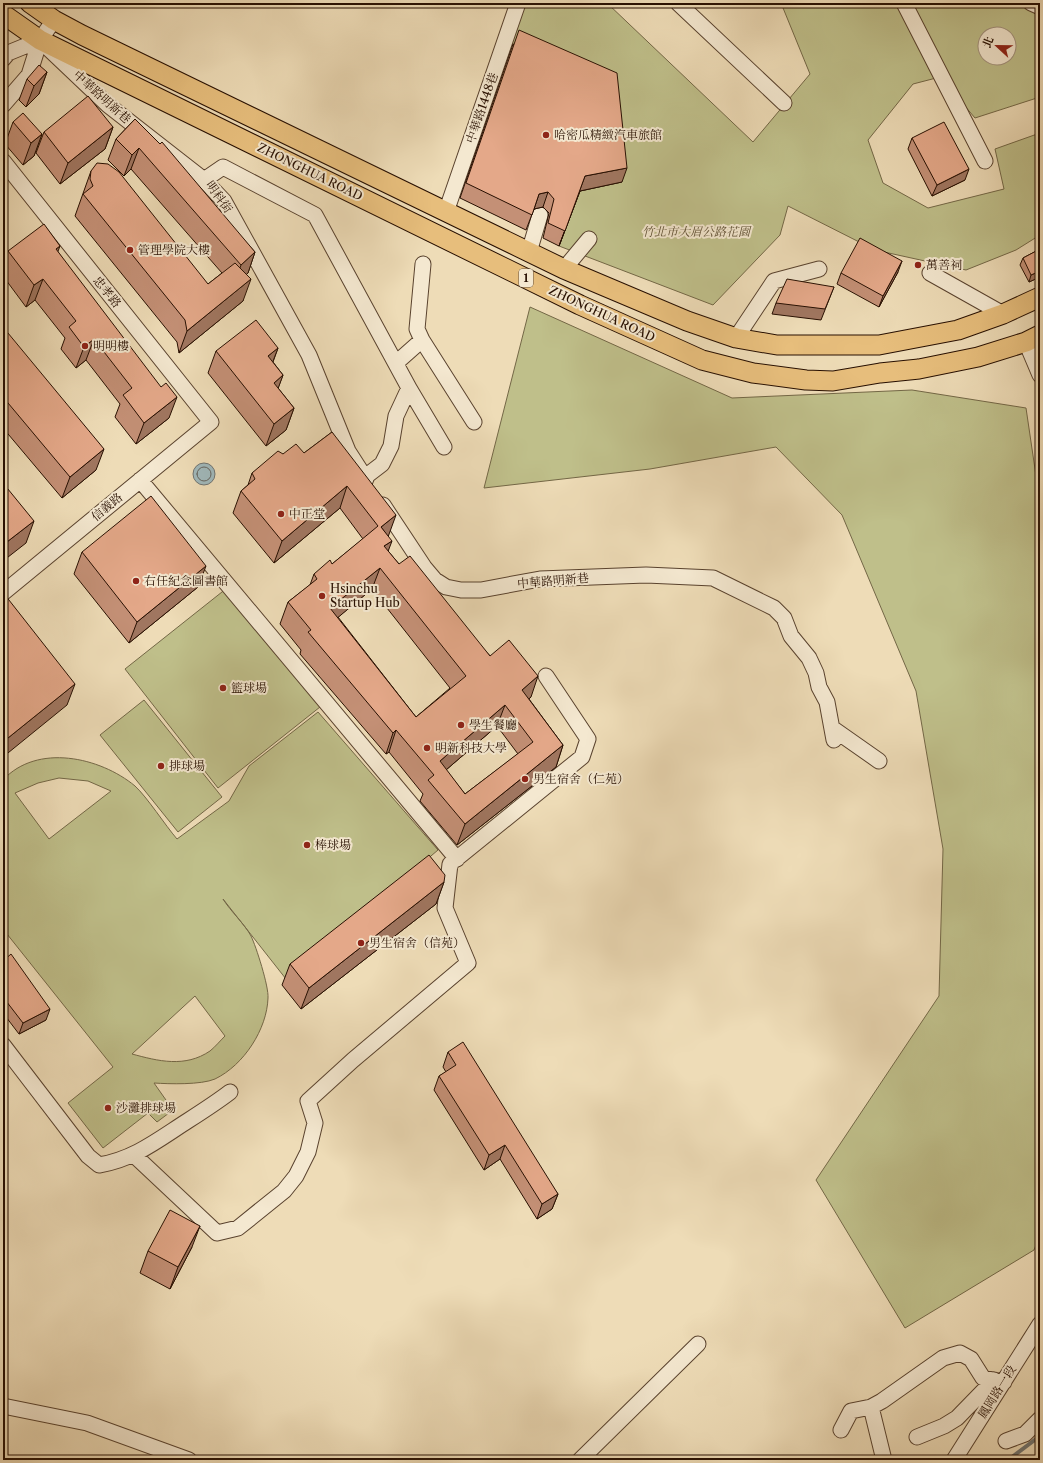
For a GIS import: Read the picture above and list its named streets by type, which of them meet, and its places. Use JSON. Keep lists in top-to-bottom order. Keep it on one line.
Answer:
{"streets":{"main road":["ZHONGHUA ROAD","1"],"street":["中華路明新巷","中華路1448巷","明科街","忠孝路","信義路","鳳岡路一段"]},"crossings":[["中華路明新巷","ZHONGHUA ROAD"],["中華路明新巷","明科街"],["中華路明新巷","1"],["中華路1448巷","ZHONGHUA ROAD"],["ZHONGHUA ROAD","1"],["忠孝路","信義路"]],"parks":["竹北市大眉公路花園"],"places":["哈密瓜精緻汽車旅館","管理學院大樓","萬善祠","明明樓","中正堂","右任紀念圖書館","Hsinchu Startup Hub","籃球場","學生餐廳","明新科技大學","排球場","男生宿舍（仁苑）","棒球場","男生宿舍（信苑）","沙灘排球場"],"north":"left"}
